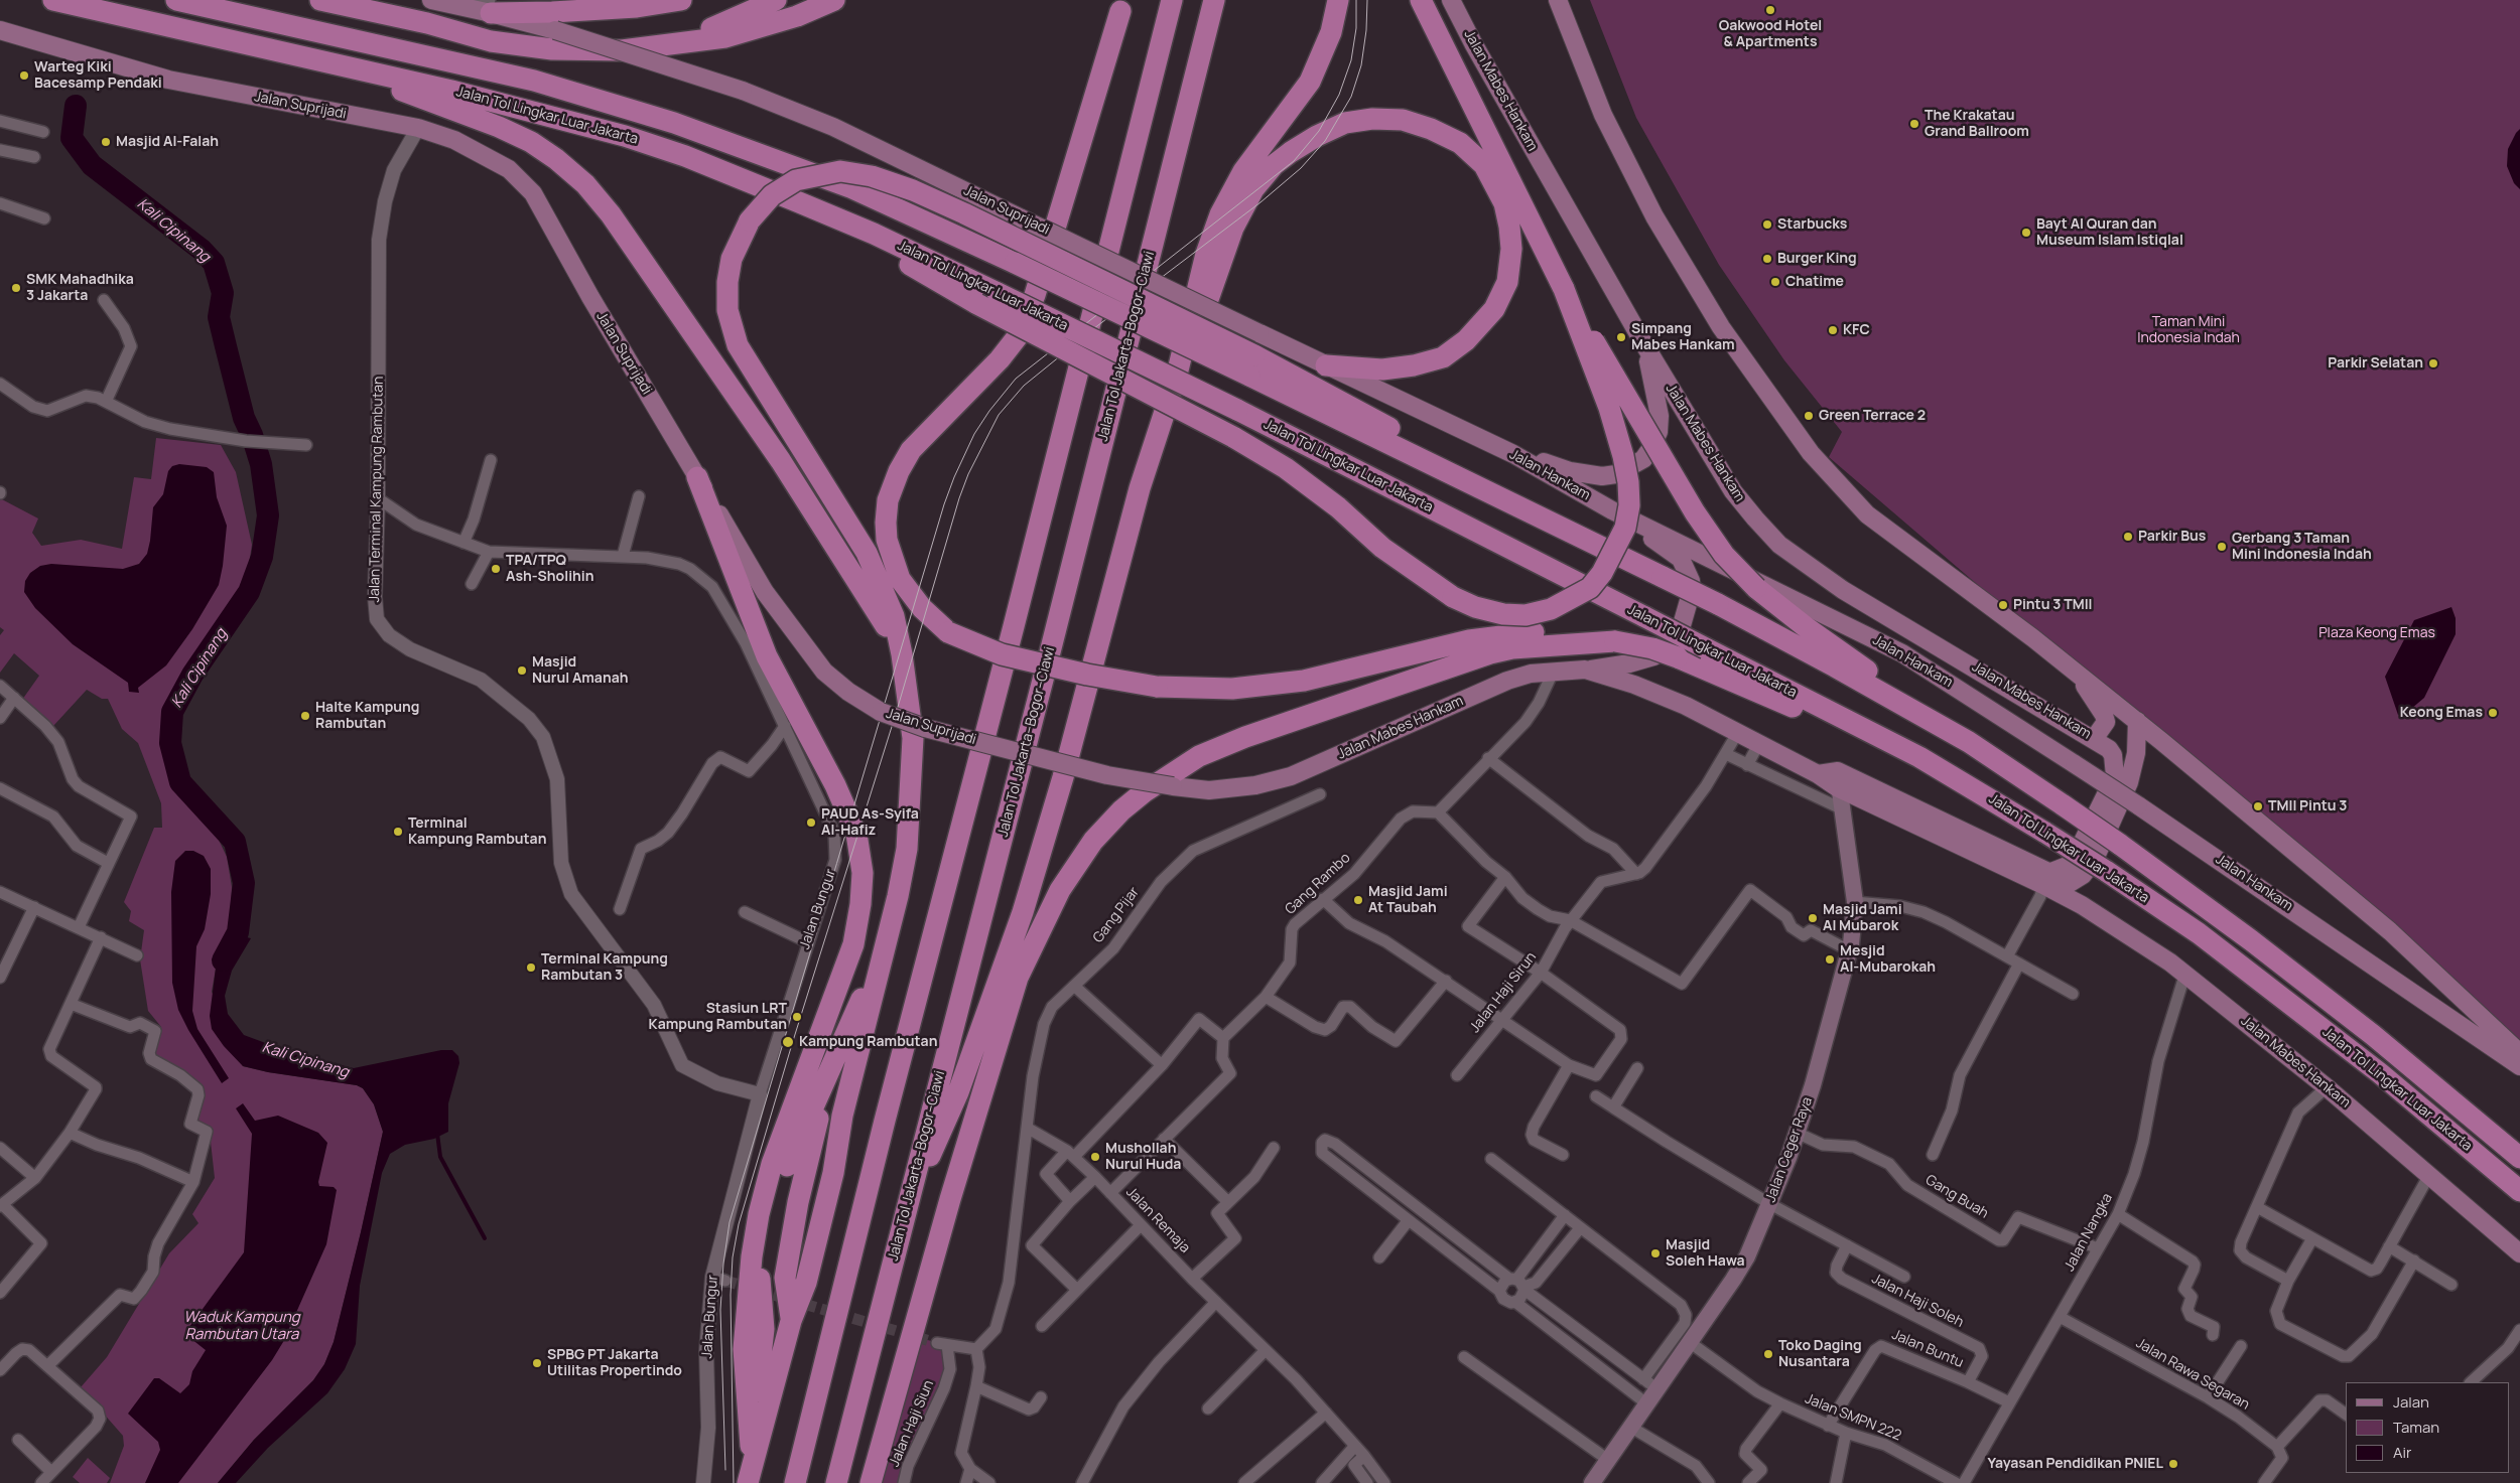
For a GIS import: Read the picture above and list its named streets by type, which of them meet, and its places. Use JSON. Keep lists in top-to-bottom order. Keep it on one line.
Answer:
{"streets":{"highway":["Jalan Tol Lingkar Luar Jakarta","Jalan Tol Jakarta–Bogor–Ciawi"],"main road":["Jalan Mabes Hankam","Jalan Suprijadi","Jalan Hankam","Jalan Ceger Raya"],"street":["Jalan Terminal Kampung Rambutan","Gang Rambo","Jalan Bungur","Gang Pijar","Jalan Haji Sirun","Gang Buah","Jalan Remaja","Jalan Nangka","Jalan Haji Soleh","Jalan Buntu","Jalan Rawa Segaran","Jalan SMPN 222","Jalan Haji Siun"]},"crossings":[["Jalan Mabes Hankam","Jalan Suprijadi"],["Jalan Mabes Hankam","Jalan Ceger Raya"],["Jalan Mabes Hankam","Jalan Nangka"],["Jalan Suprijadi","Jalan Hankam"],["Jalan Suprijadi","Jalan Terminal Kampung Rambutan"],["Jalan Terminal Kampung Rambutan","Jalan Bungur"],["Gang Pijar","Jalan Remaja"],["Gang Pijar","Jalan Haji Siun"],["Jalan Ceger Raya","Gang Buah"],["Jalan Ceger Raya","Jalan Haji Soleh"],["Jalan Ceger Raya","Jalan SMPN 222"],["Gang Buah","Jalan Nangka"],["Jalan Nangka","Jalan Rawa Segaran"],["Jalan Haji Soleh","Jalan Buntu"],["Jalan Buntu","Jalan SMPN 222"]],"water":["Kali Cipinang","Waduk Kampung Rambutan Utara"],"parks":["Taman Mini Indonesia Indah","Plaza Keong Emas"],"places":["Oakwood Hotel & Apartments","Warteg Kiki Bacesamp Pendaki","The Krakatau Grand Ballroom","Masjid Al-Falah","Starbucks","Bayt Al Quran dan Museum Islam Istiqlal","Burger King","Chatime","SMK Mahadhika 3 Jakarta","KFC","Simpang Mabes Hankam","Parkir Selatan","Green Terrace 2","Parkir Bus","Gerbang 3 Taman Mini Indonesia Indah","TPA/TPQ Ash-Sholihin","Pintu 3 TMII","Masjid Nurul Amanah","Keong Emas","Halte Kampung Rambutan","TMII Pintu 3","PAUD As-Syifa Al-Hafiz","Terminal Kampung Rambutan","Masjid Jami At Taubah","Masjid Jami Al Mubarok","Mesjid Al-Mubarokah","Terminal Kampung Rambutan 3","Stasiun LRT Kampung Rambutan","Kampung Rambutan","Mushollah Nurul Huda","Masjid Soleh Hawa","Toko Daging Nusantara","SPBG PT Jakarta Utilitas Propertindo","Yayasan Pendidikan PNIEL"],"legend":["Jalan","Taman","Air"]}
